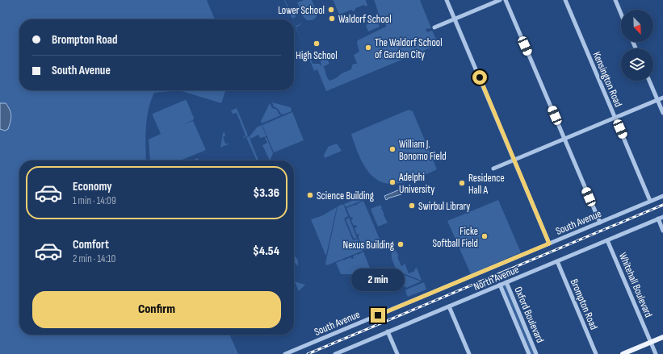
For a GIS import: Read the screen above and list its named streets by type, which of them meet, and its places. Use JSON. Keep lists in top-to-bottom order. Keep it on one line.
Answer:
{"streets":{"street":["Kensington Road","South Avenue","North Avenue","Whitehall Boulevard","Brompton Road","Oxford Boulevard"]},"crossings":[["Kensington Road","South Avenue"],["North Avenue","Whitehall Boulevard"],["North Avenue","Brompton Road"],["North Avenue","Oxford Boulevard"]],"places":["Lower School","Waldorf School","High School","The Waldorf School of Garden City","William J. Bonomo Field","Adelphi University","Residence Hall A","Science Building","Swirbul Library","Ficke Softball Field","Nexus Building"],"north":"bottom right","page":{"banner":["Brompton Road","South Avenue"],"list":[{"name":"Economy","note":"1 min · 14:09","value":"$3.36"},{"name":"Comfort","note":"2 min · 14:10","value":"$4.54"}],"bubble":"2 min","buttons":"Confirm"}}
